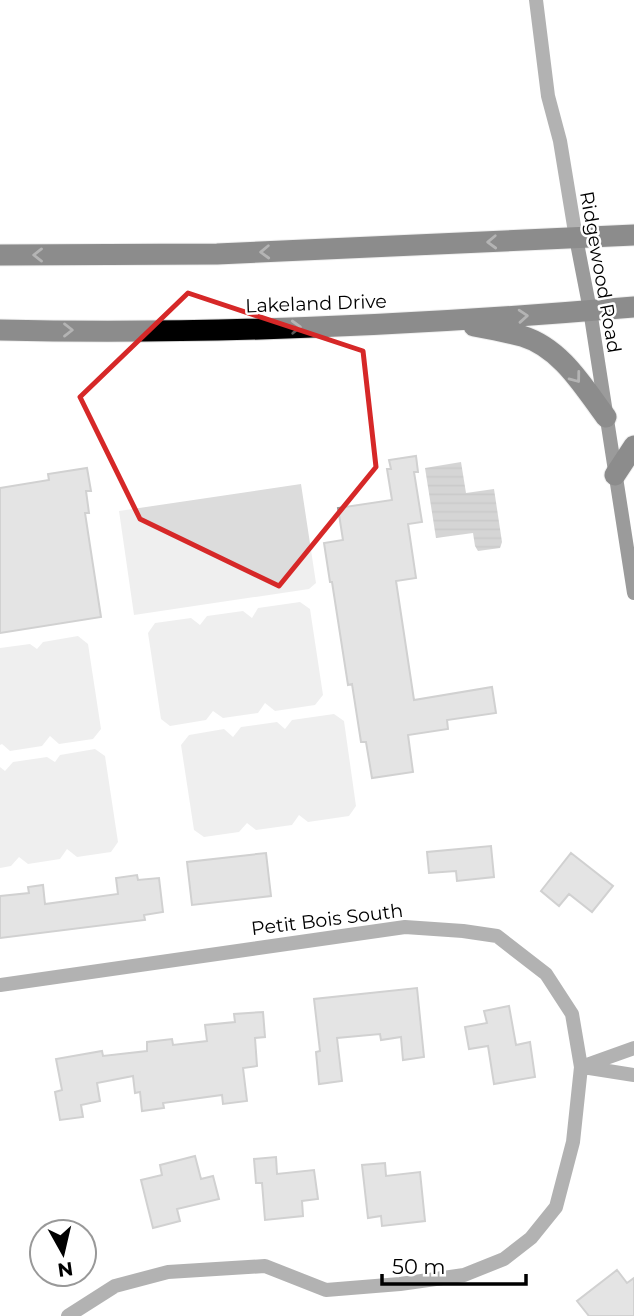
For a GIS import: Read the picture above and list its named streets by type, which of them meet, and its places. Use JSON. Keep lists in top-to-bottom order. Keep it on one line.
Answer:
{"streets":{"highway":["Lakeland Drive"],"street":["Ridgewood Road","Petit Bois South"]},"crossings":[["Ridgewood Road","Lakeland Drive"]],"scale_bar":"50 m","north":"bottom"}
